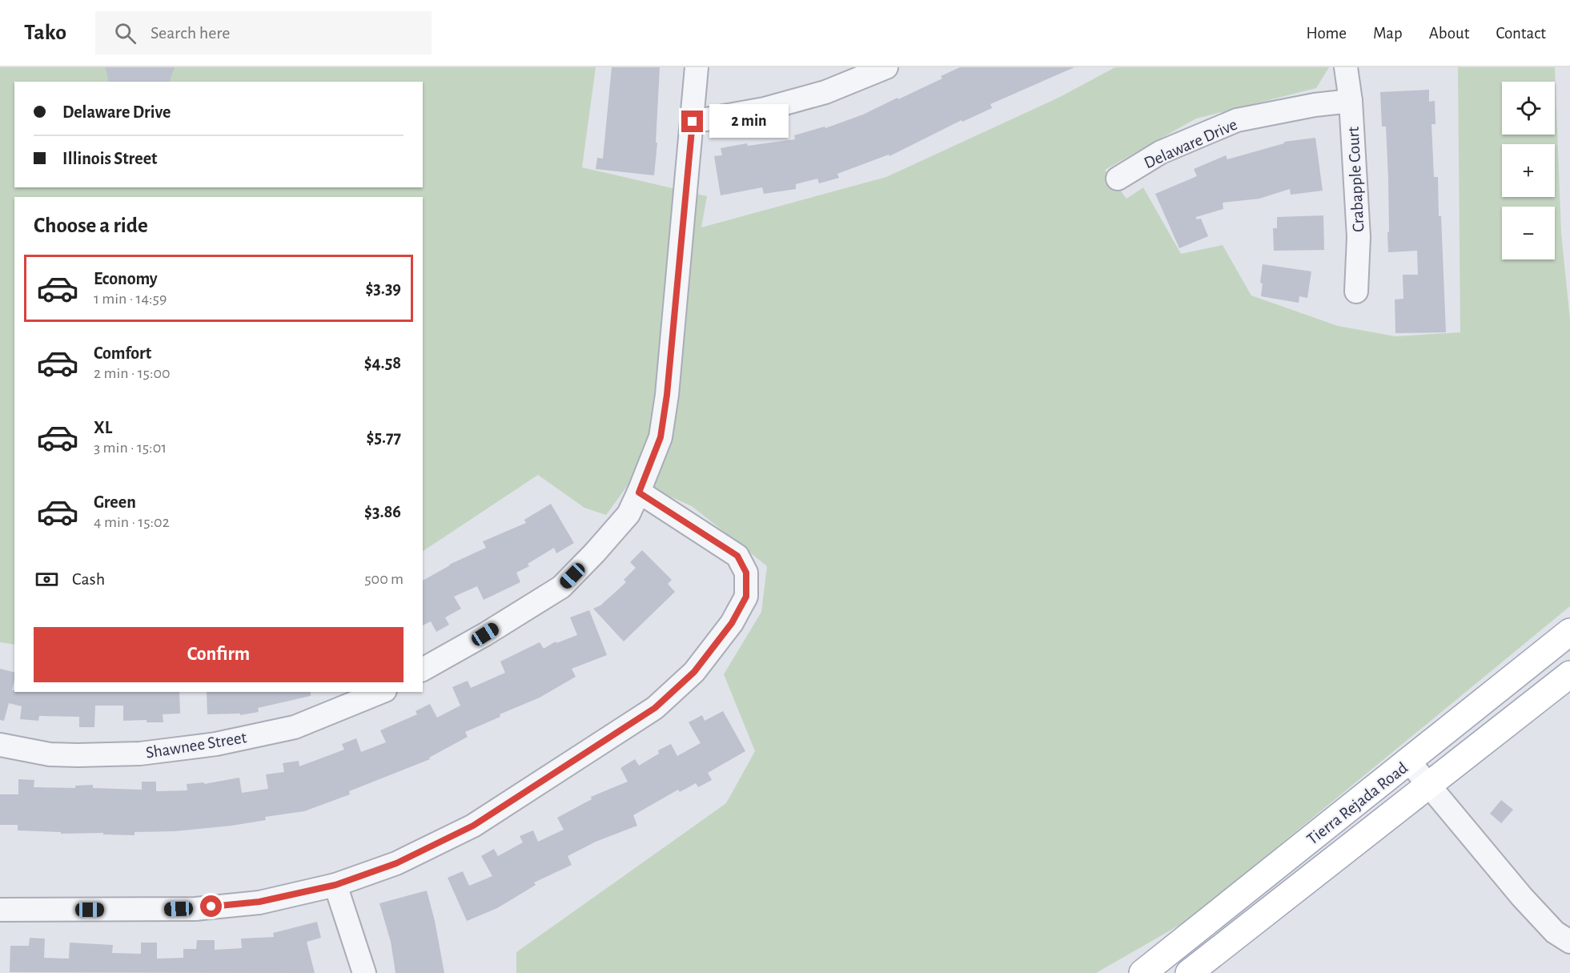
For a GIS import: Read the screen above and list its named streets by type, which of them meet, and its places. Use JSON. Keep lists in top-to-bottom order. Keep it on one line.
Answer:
{"streets":{"main road":["Tierra Rejada Road"],"street":["Delaware Drive","Crabapple Court","Shawnee Street"]},"crossings":[["Delaware Drive","Crabapple Court"]],"page":{"header":"Tako","search":"Search here","nav":["Home","Map","About","Contact"],"map_buttons":["+","−"],"banner":["Delaware Drive","Illinois Street"],"bubble":"2 min","heading":"Choose a ride","list":[{"name":"Economy","note":"1 min · 14:59","value":"$3.39"},{"name":"Comfort","note":"2 min · 15:00","value":"$4.58"},{"name":"XL","note":"3 min · 15:01","value":"$5.77"},{"name":"Green","note":"4 min · 15:02","value":"$3.86"}],"pay":["Cash","500 m"],"buttons":"Confirm"}}
